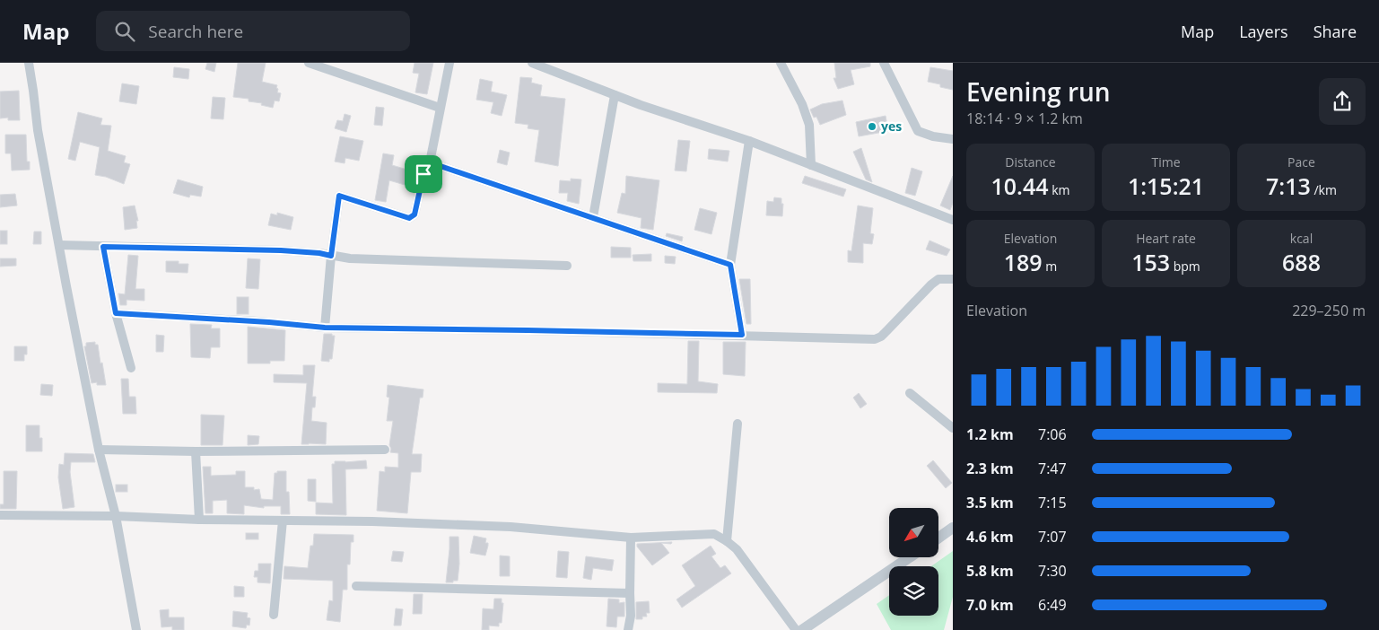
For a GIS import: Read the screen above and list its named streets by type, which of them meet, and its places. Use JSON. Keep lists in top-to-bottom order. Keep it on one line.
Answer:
{"places":["yes"],"north":"bottom left","page":{"header":"Map","search":"Search here","nav":["Map","Layers","Share"],"heading":["Evening run","18:14 · 9 × 1.2 km"],"stats":[["Distance","10.44 km"],["Time","1:15:21"],["Pace","7:13 /km"],["Elevation","189 m"],["Heart rate","153 bpm"],["kcal","688"]],"chart":["Elevation","229–250 m"],"list":[{"name":"1.2 km","note":"7:06"},{"name":"2.3 km","note":"7:47"},{"name":"3.5 km","note":"7:15"},{"name":"4.6 km","note":"7:07"},{"name":"5.8 km","note":"7:30"},{"name":"7.0 km","note":"6:49"}]}}
